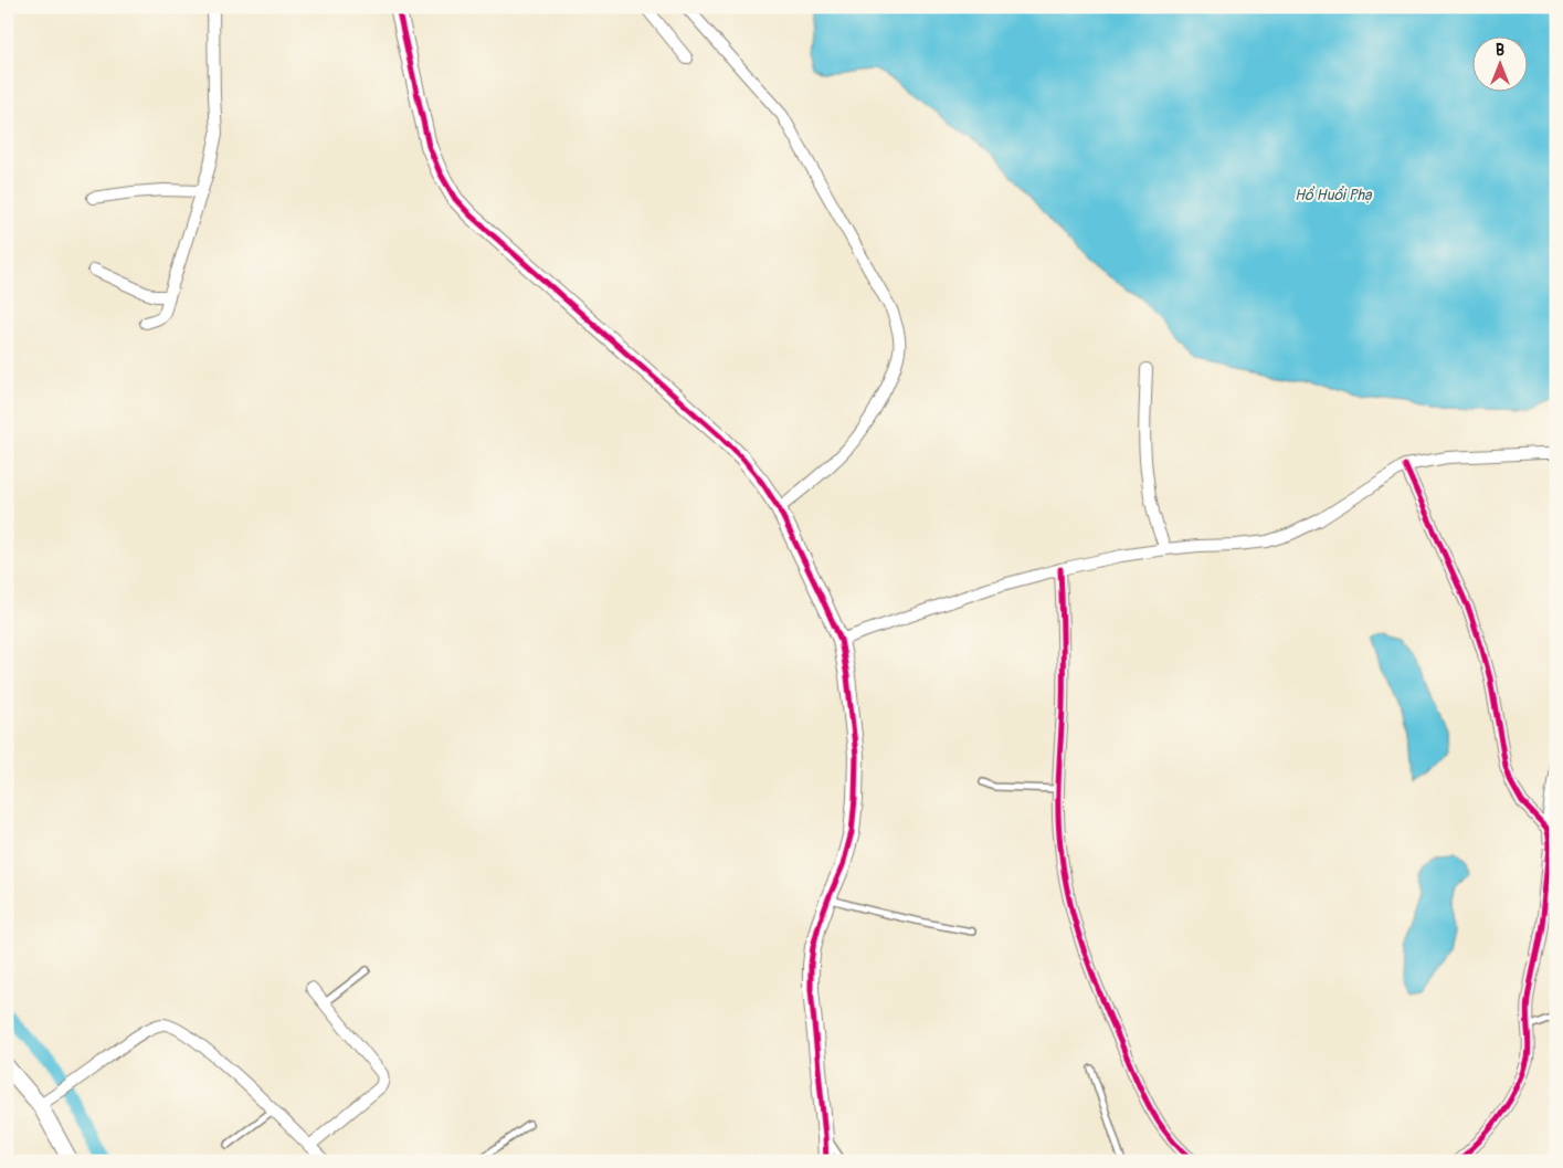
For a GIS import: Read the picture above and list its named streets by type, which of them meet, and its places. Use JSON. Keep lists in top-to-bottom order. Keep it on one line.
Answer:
{"water":["Hồ Huổi Phạ"],"north":"top"}
